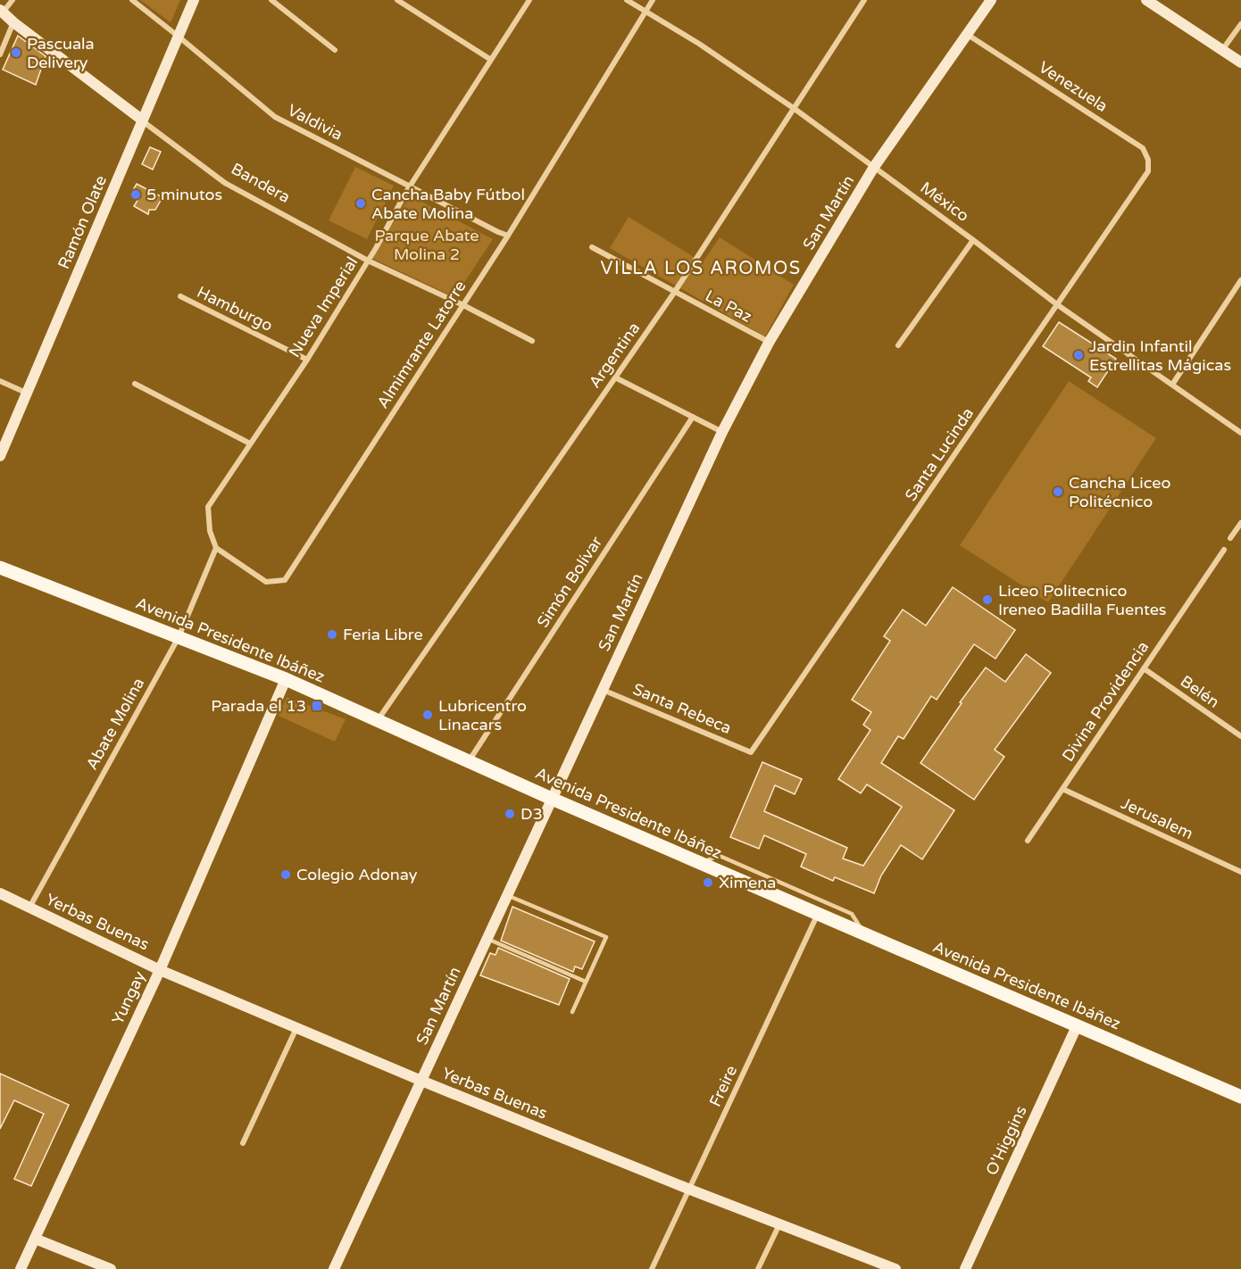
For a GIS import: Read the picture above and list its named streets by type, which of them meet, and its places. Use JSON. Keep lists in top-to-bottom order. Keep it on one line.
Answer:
{"streets":{"main road":["Avenida Presidente Ibáñez"],"street":["Venezuela","Valdivia","Bandera","México","San Martín","Ramón Olate","La Paz","Nueva Imperial","Hamburgo","Almimrante Latorre","Argentina","Santa Lucinda","Simón Bolívar","Belén","Divina Providencia","Santa Rebeca","Abate Molina","Jerusalem","Yerbas Buenas","Yungay","Freire","O'Higgins"]},"crossings":[["Venezuela","San Martín"],["Venezuela","Santa Lucinda"],["Valdivia","Ramón Olate"],["Valdivia","Nueva Imperial"],["Valdivia","Almimrante Latorre"],["Bandera","Ramón Olate"],["Bandera","Nueva Imperial"],["Bandera","Almimrante Latorre"],["México","San Martín"],["México","Almimrante Latorre"],["México","Argentina"],["México","Santa Lucinda"],["San Martín","La Paz"],["San Martín","Avenida Presidente Ibáñez"],["San Martín","Santa Rebeca"],["San Martín","Yerbas Buenas"],["La Paz","Argentina"],["Nueva Imperial","Hamburgo"],["Nueva Imperial","Almimrante Latorre"],["Nueva Imperial","Abate Molina"],["Almimrante Latorre","Abate Molina"],["Argentina","Avenida Presidente Ibáñez"],["Santa Lucinda","Santa Rebeca"],["Simón Bolívar","Avenida Presidente Ibáñez"],["Avenida Presidente Ibáñez","Abate Molina"],["Avenida Presidente Ibáñez","Yungay"],["Avenida Presidente Ibáñez","Freire"],["Avenida Presidente Ibáñez","O'Higgins"],["Belén","Divina Providencia"],["Divina Providencia","Jerusalem"],["Abate Molina","Yerbas Buenas"],["Yerbas Buenas","Yungay"],["Yerbas Buenas","Freire"]],"districts":["VILLA LOS AROMOS"],"parks":["Parque Abate Molina 2"],"places":{"other":["Pascuala Delivery","5 minutos","Cancha Baby Fútbol Abate Molina","Jardin Infantil Estrellitas Mágicas","Cancha Liceo Politécnico","Liceo Politecnico Ireneo Badilla Fuentes","Feria Libre","Lubricentro Linacars","D3","Colegio Adonay","Ximena"],"transit":["Parada el 13"]}}
